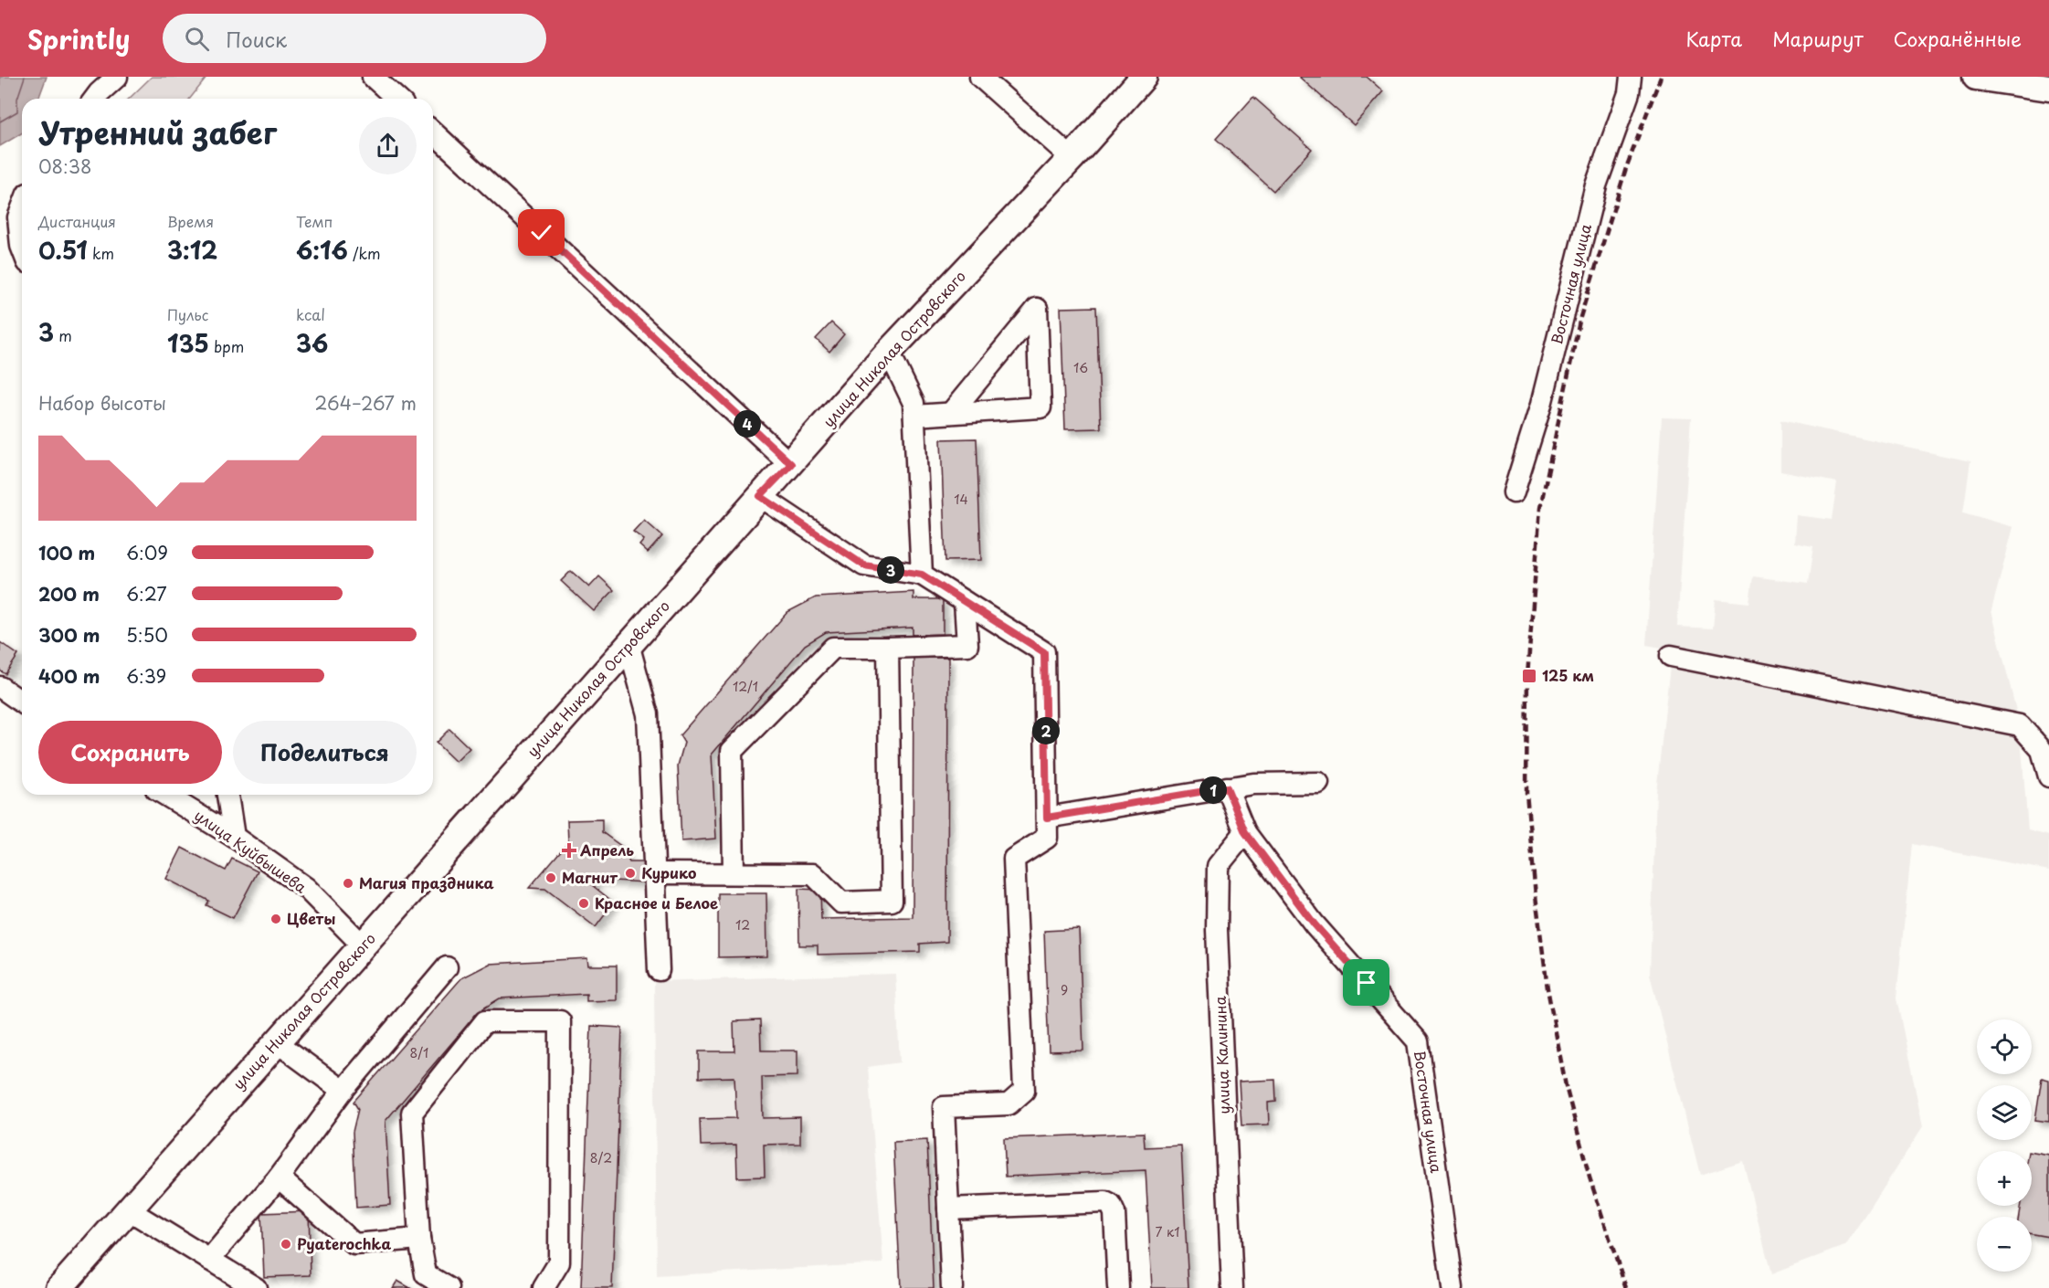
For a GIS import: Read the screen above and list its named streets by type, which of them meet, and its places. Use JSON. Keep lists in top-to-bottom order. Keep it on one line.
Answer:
{"streets":{"main road":["улица Николая Островского"],"street":["Восточная улица","улица Куйбышева","улица Калинина"]},"crossings":[["Восточная улица","улица Калинина"],["улица Николая Островского","улица Куйбышева"]],"places":{"transit":["125 км"],"health":["Апрель"],"other":["Курико","Магнит","Магия праздника","Красное и Белое","Цветы","Pyaterochka"]},"house_numbers":["16","14","12/1","12","9","8/1","8/2","7 к1"],"page":{"header":"Sprintly","search":"Поиск","nav":["Карта","Маршрут","Сохранённые"],"heading":["Утренний забег","08:38"],"stats":[["Дистанция","0.51 km"],["Время","3:12"],["Темп","6:16 /km"],["3 m"],["Пульс","135 bpm"],["kcal","36"]],"chart":["Набор высоты","264–267 m"],"pins":["4","3","2","1"],"list":[{"name":"100 m","note":"6:09"},{"name":"200 m","note":"6:27"},{"name":"300 m","note":"5:50"},{"name":"400 m","note":"6:39"}],"buttons":["Сохранить","Поделиться"],"map_buttons":["+","−"]}}
